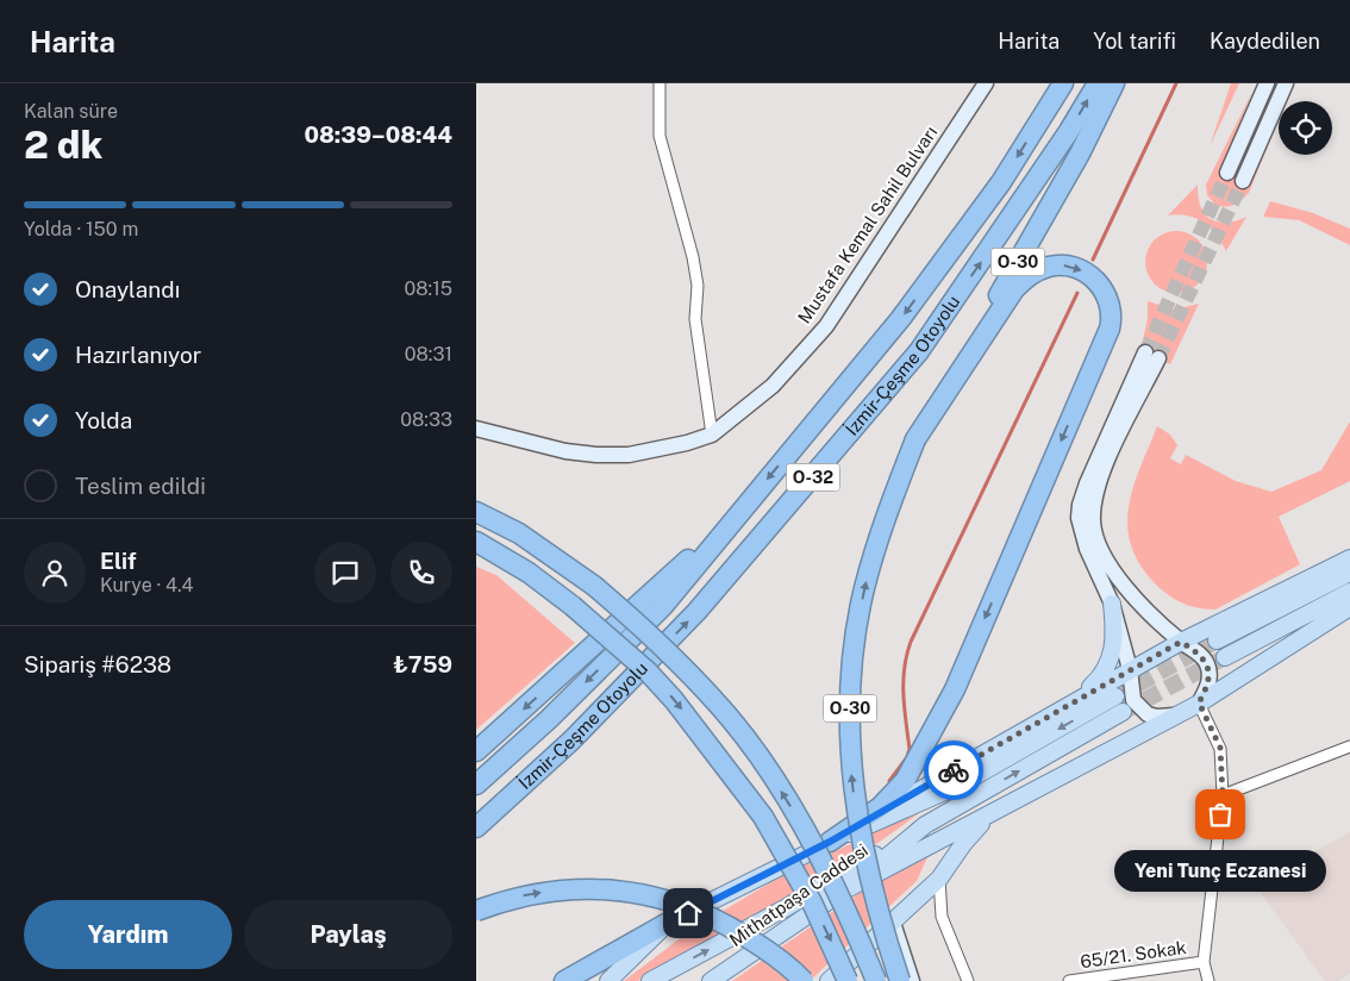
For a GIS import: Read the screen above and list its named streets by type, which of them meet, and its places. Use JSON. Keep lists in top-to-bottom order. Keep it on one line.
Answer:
{"streets":{"highway":["O-30","İzmir-Çeşme Otoyolu","O-32"],"main road":["Mustafa Kemal Sahil Bulvarı","Mithatpaşa Caddesi"],"street":["65/21. Sokak"]},"places":["Yeni Tunç Eczanesi"],"page":{"header":"Harita","nav":["Harita","Yol tarifi","Kaydedilen"],"heading":["2 dk","Kalan süre","08:39–08:44"],"panel":["Elif","Kurye · 4.4","Sipariş #6238","₺759"],"bar":"Yolda · 150 m","list":[["Onaylandı","08:15"],["Hazırlanıyor","08:31"],["Yolda","08:33"],"Teslim edildi"],"bubble":"Yeni Tunç Eczanesi","buttons":["Yardım","Paylaş"]}}
